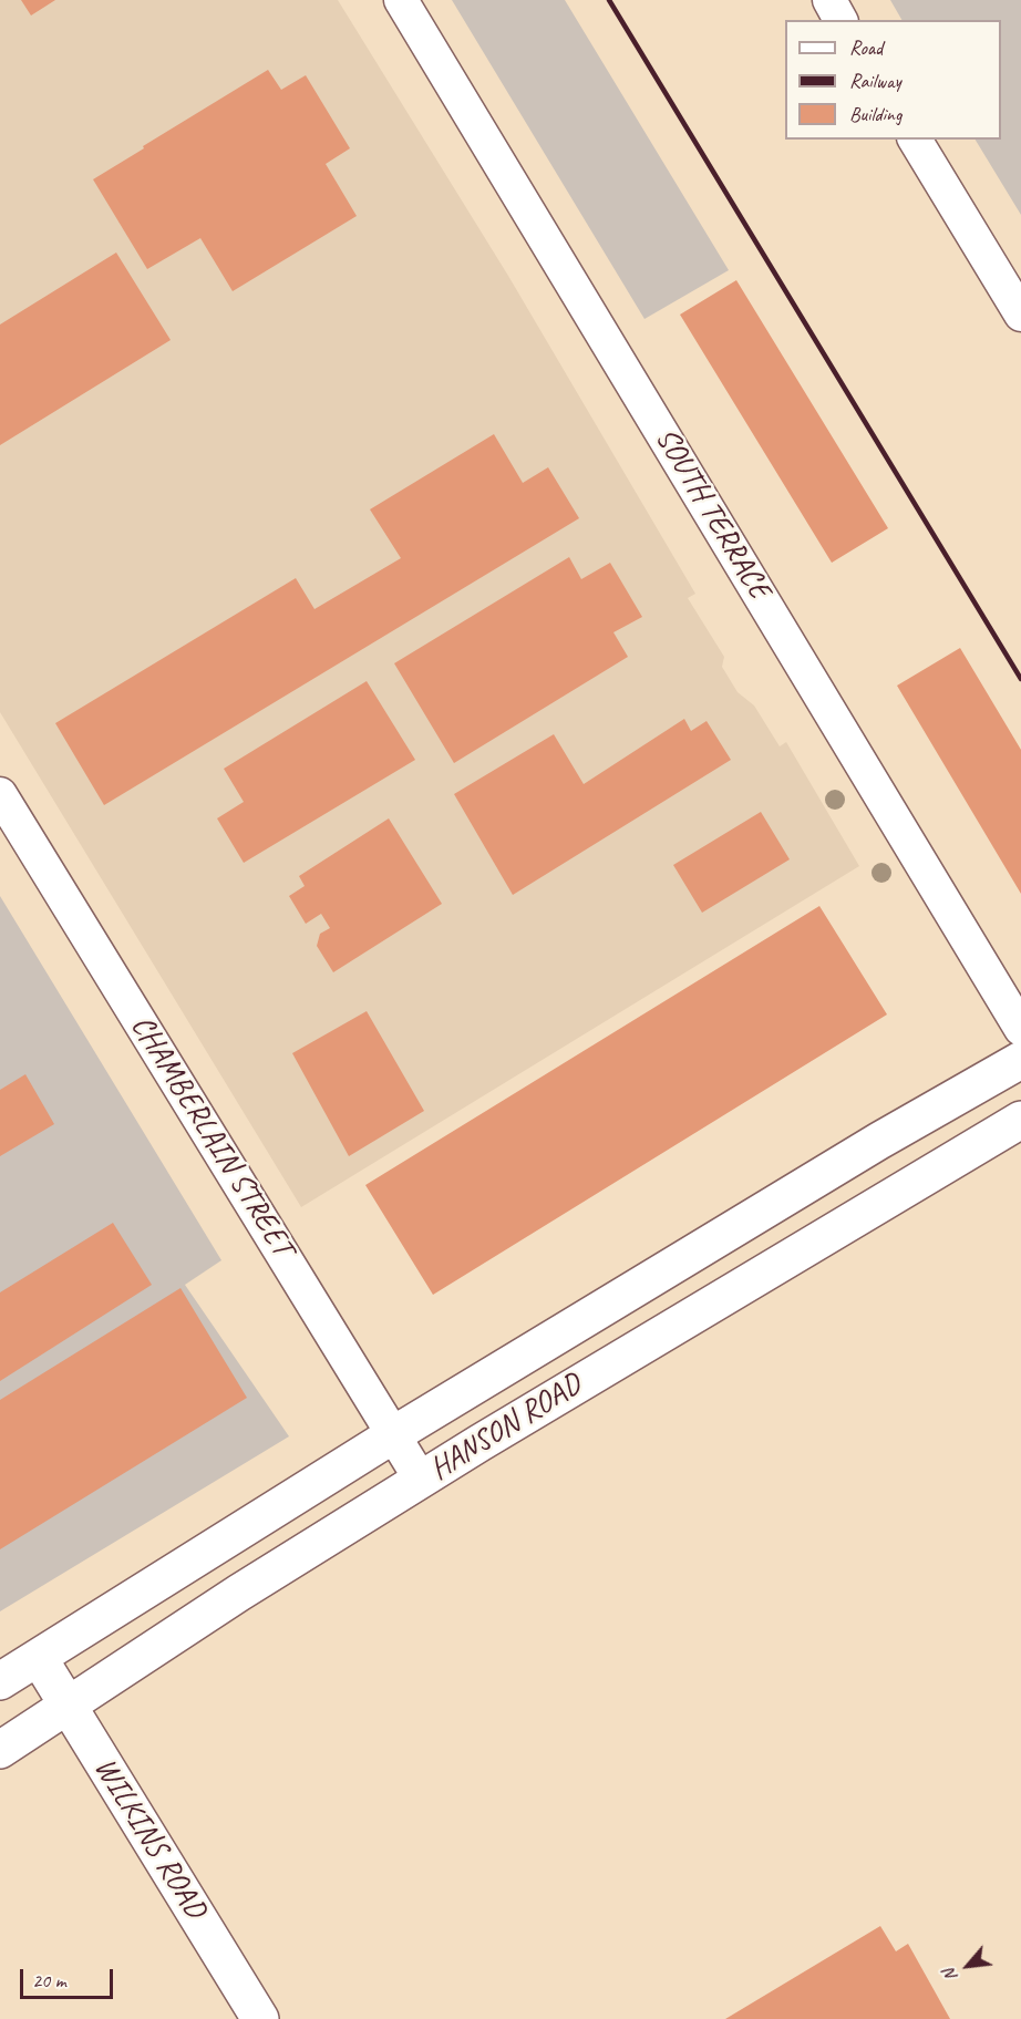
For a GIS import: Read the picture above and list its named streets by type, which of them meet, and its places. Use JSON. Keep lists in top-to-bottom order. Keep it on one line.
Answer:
{"streets":{"main road":["HANSON ROAD","WILKINS ROAD"],"street":["SOUTH TERRACE","CHAMBERLAIN STREET"]},"crossings":[["CHAMBERLAIN STREET","HANSON ROAD"],["HANSON ROAD","WILKINS ROAD"]],"legend":["Road","Railway","Building"],"scale_bar":"20 m","north":"bottom left"}
